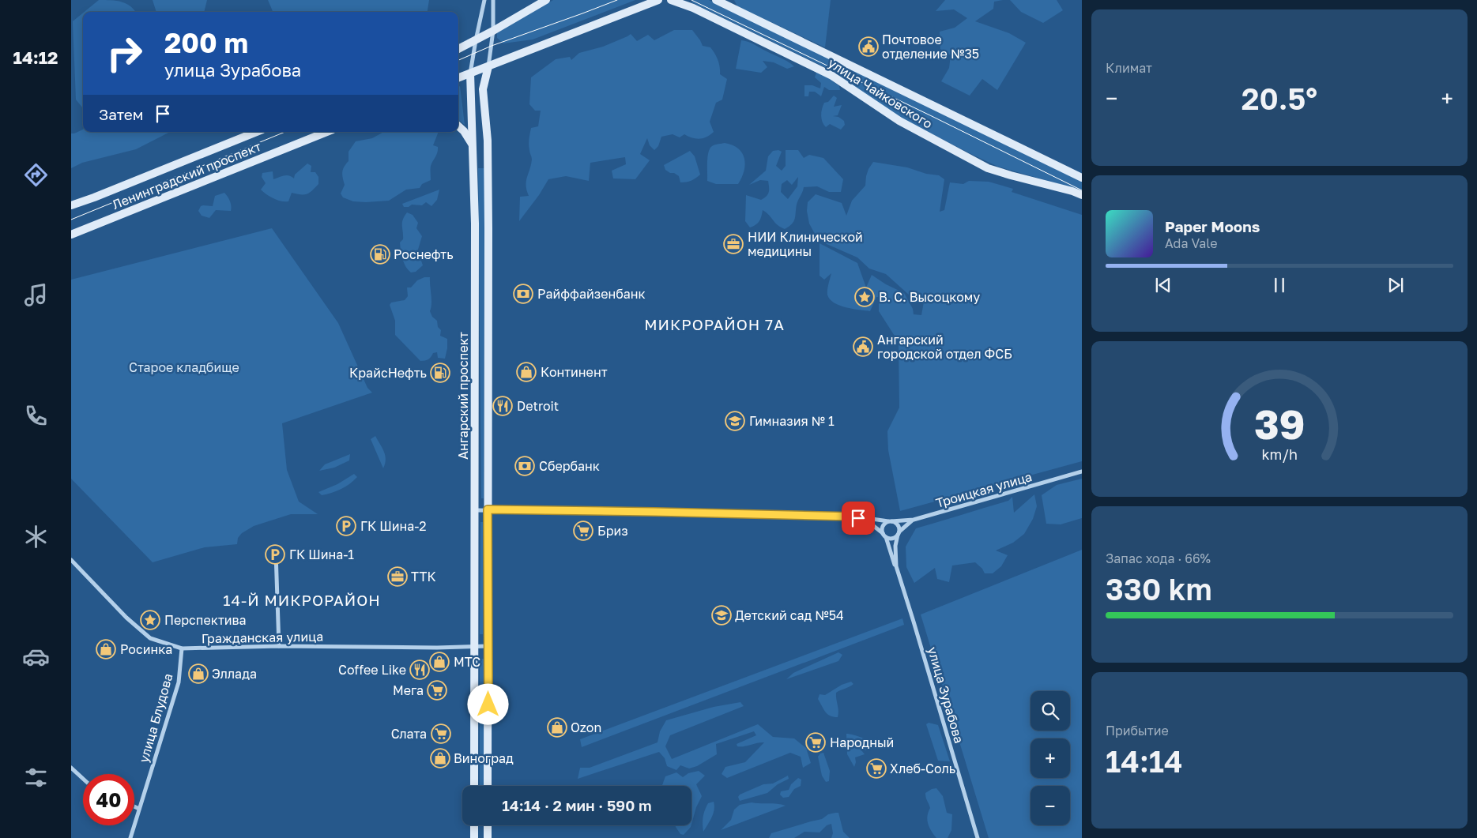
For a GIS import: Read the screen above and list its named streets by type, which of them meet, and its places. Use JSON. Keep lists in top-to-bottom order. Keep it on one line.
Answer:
{"streets":{"main road":["улица Чайковского","Ленинградский проспект","Ангарский проспект"],"street":["Троицкая улица","Гражданская улица","улица Зурабова","улица Блудова"]},"crossings":[["Ангарский проспект","Гражданская улица"],["Гражданская улица","улица Блудова"]],"districts":["МИКРОРАЙОН 7А","14-Й МИКРОРАЙОН"],"parks":["Старое кладбище"],"places":{"public building":["Почтовое отделение №35","Ангарский городской отдел ФСБ"],"office":["НИИ Клинической медицины","ТТК"],"fuel station":["Роснефть","КрайсНефть"],"bank":["Райффайзенбанк","Сбербанк"],"place":["В. С. Высоцкому","Перспектива"],"shop":["Континент","Росинка","МТС","Эллада","Ozon","Виноград"],"restaurant":["Detroit","Coffee Like"],"school or university":["Гимназия № 1","Детский сад №54"],"parking":["ГК Шина-2","ГК Шина-1"],"supermarket":["Бриз","Мега","Слата","Народный","Хлеб-Соль"]},"page":{"tabs":"14:12","tile":["Климат",["Запас хода · 66%","330 km"],["Прибытие","14:14"]],"turn":["200 m","улица Зурабова"],"heat":["−","20.5°","+"],"then":"Затем","song":["Paper Moons","Ada Vale"],"map_buttons":["+","−"],"limit":"40","trip":"14:14 · 2 мин · 590 m","gauge":["39","km/h"]}}
